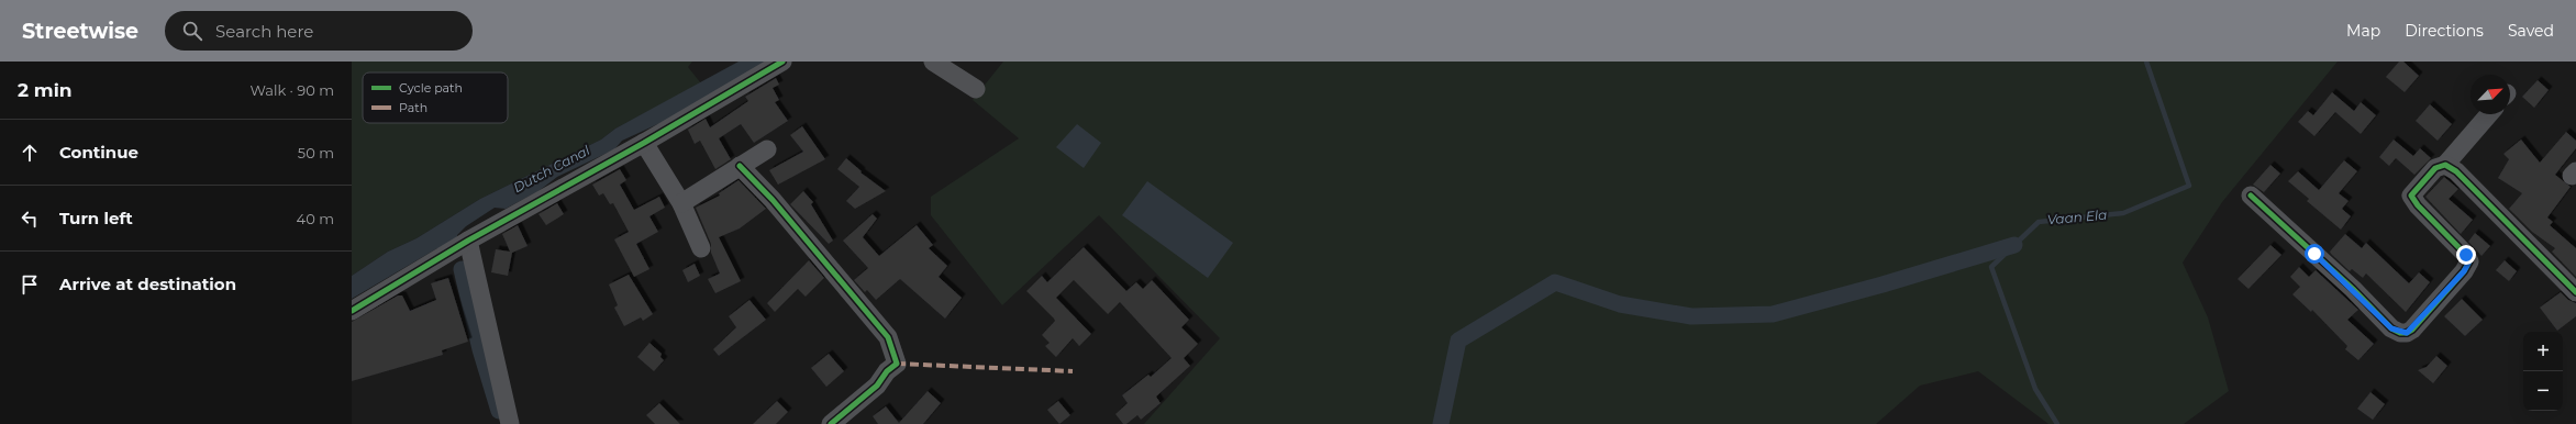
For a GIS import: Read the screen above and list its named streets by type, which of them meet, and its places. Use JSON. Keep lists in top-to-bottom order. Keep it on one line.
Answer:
{"water":["Dutch Canal","Vaan Ela"],"legend":["Cycle path","Path"],"north":"top right","page":{"header":"Streetwise","search":"Search here","nav":["Map","Directions","Saved"],"heading":["2 min","Walk · 90 m"],"list":[["Continue","50 m"],["Turn left","40 m"],"Arrive at destination"],"map_buttons":["+","−"]}}
